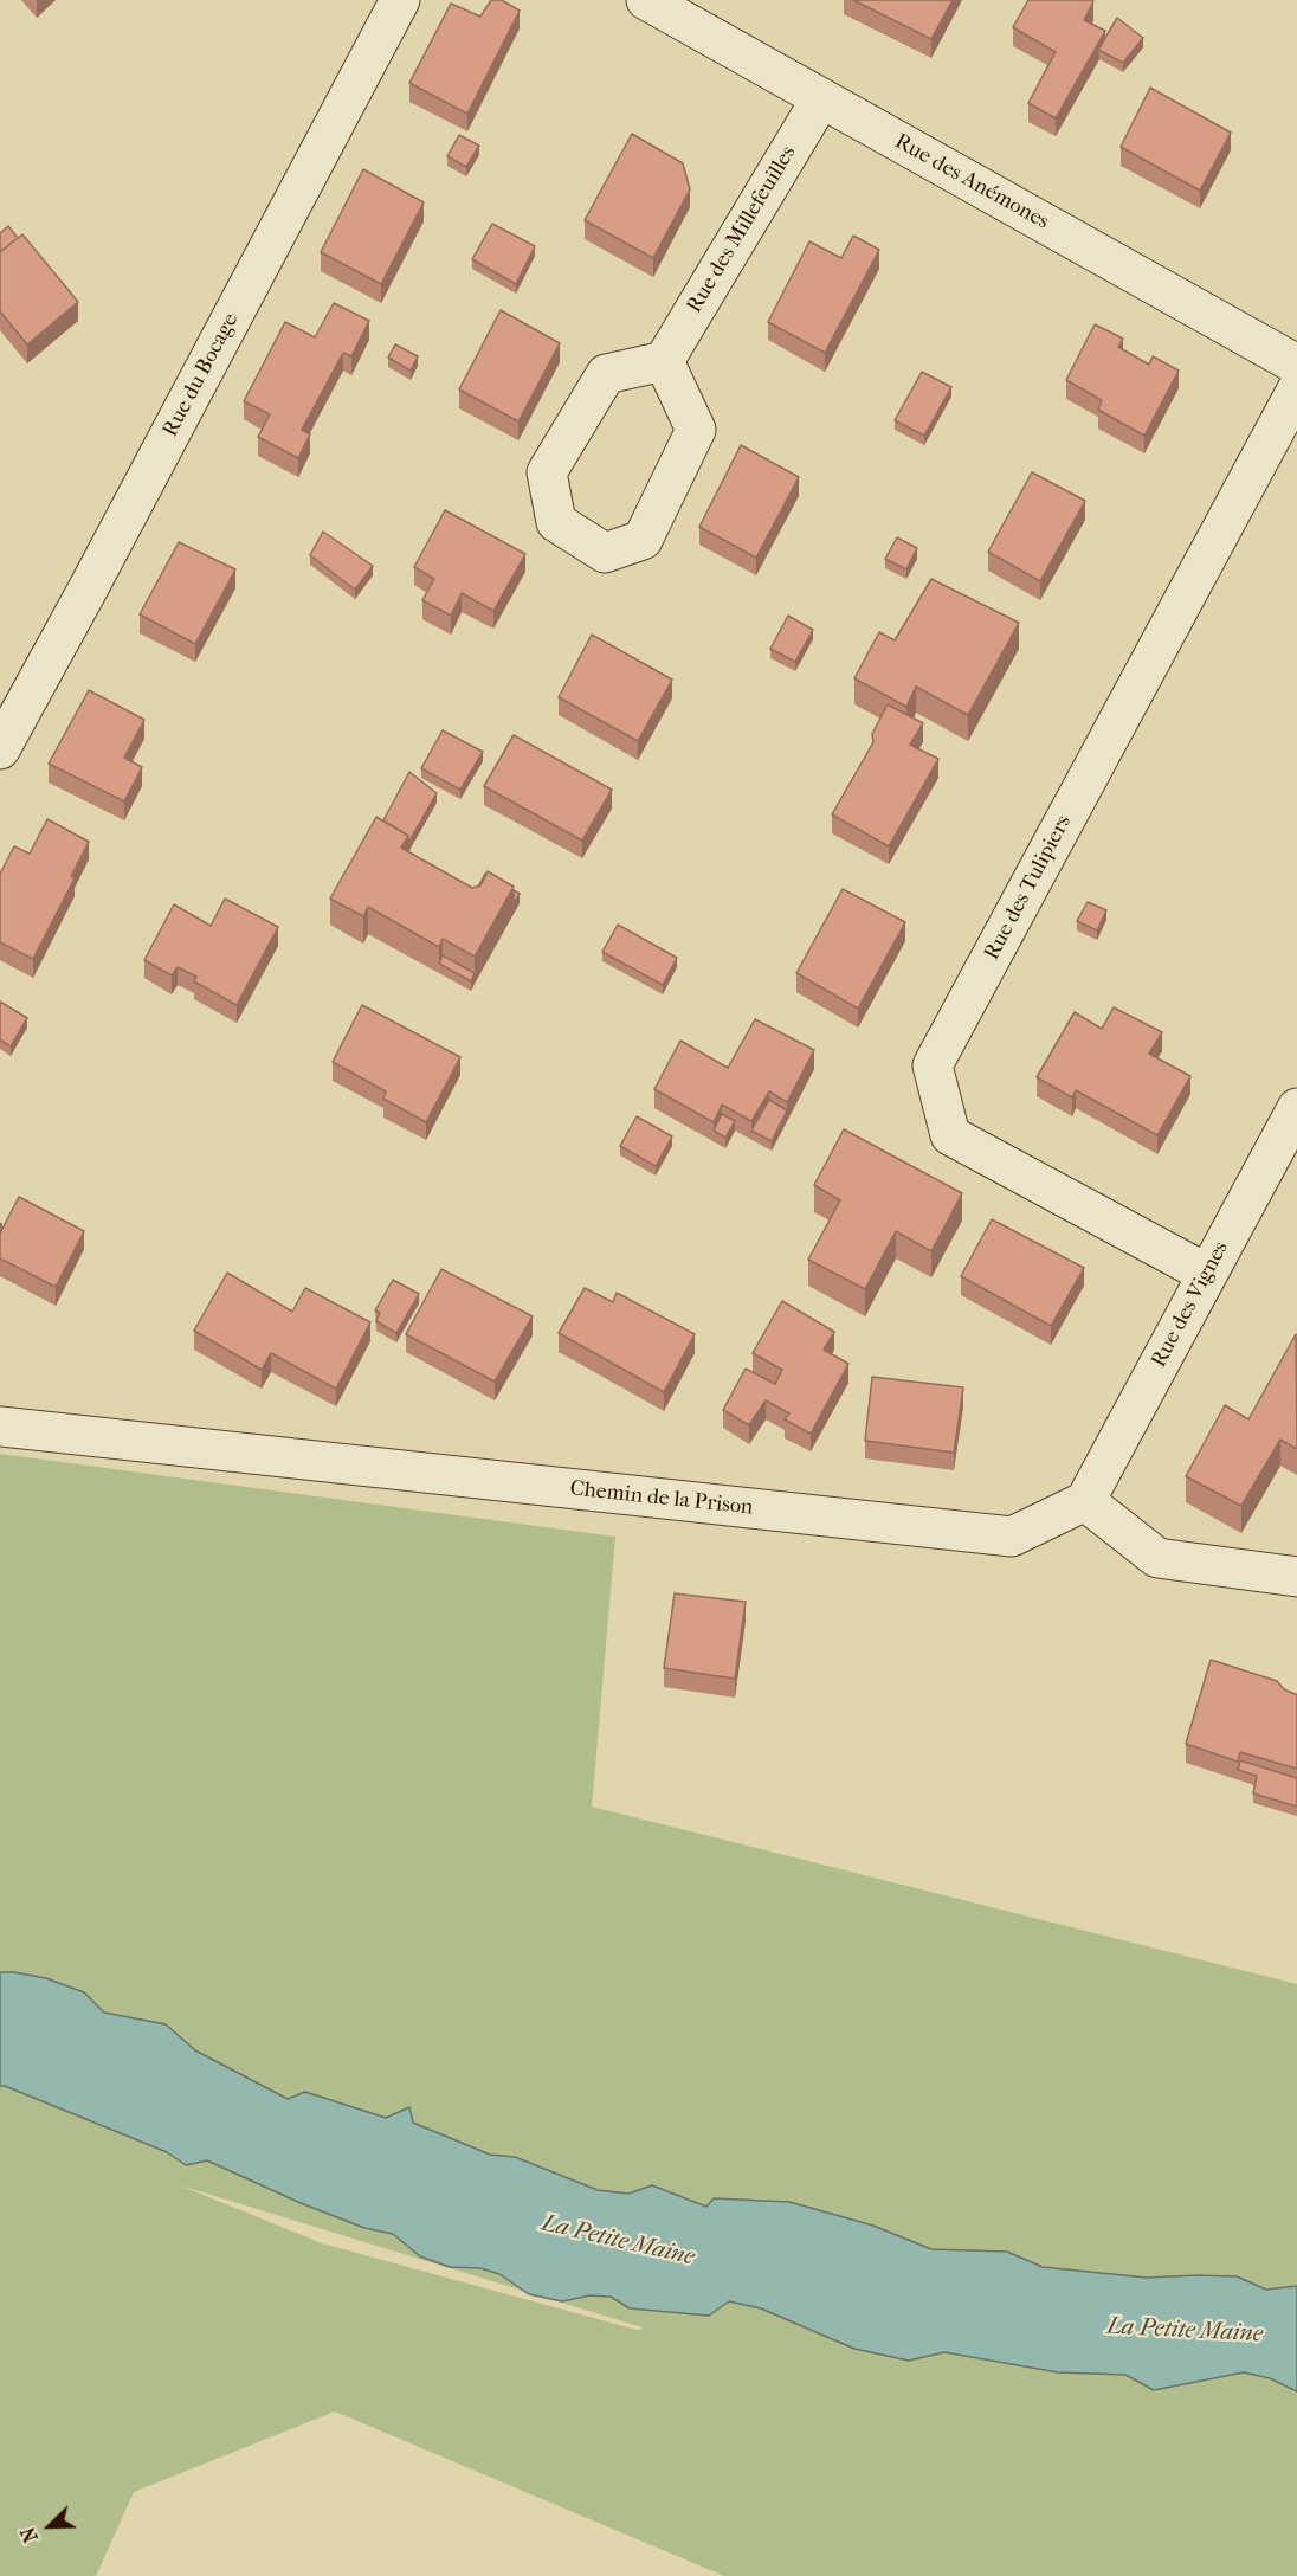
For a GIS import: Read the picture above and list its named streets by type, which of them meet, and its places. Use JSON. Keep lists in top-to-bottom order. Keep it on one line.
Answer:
{"streets":{"street":["Rue des Anémones","Rue des Millefeuilles","Rue du Bocage","Rue des Tulipiers","Rue des Vignes","Chemin de la Prison"]},"crossings":[["Rue des Anémones","Rue des Millefeuilles"],["Rue des Tulipiers","Rue des Vignes"],["Rue des Vignes","Chemin de la Prison"]],"water":["La Petite Maine"],"north":"bottom left"}
